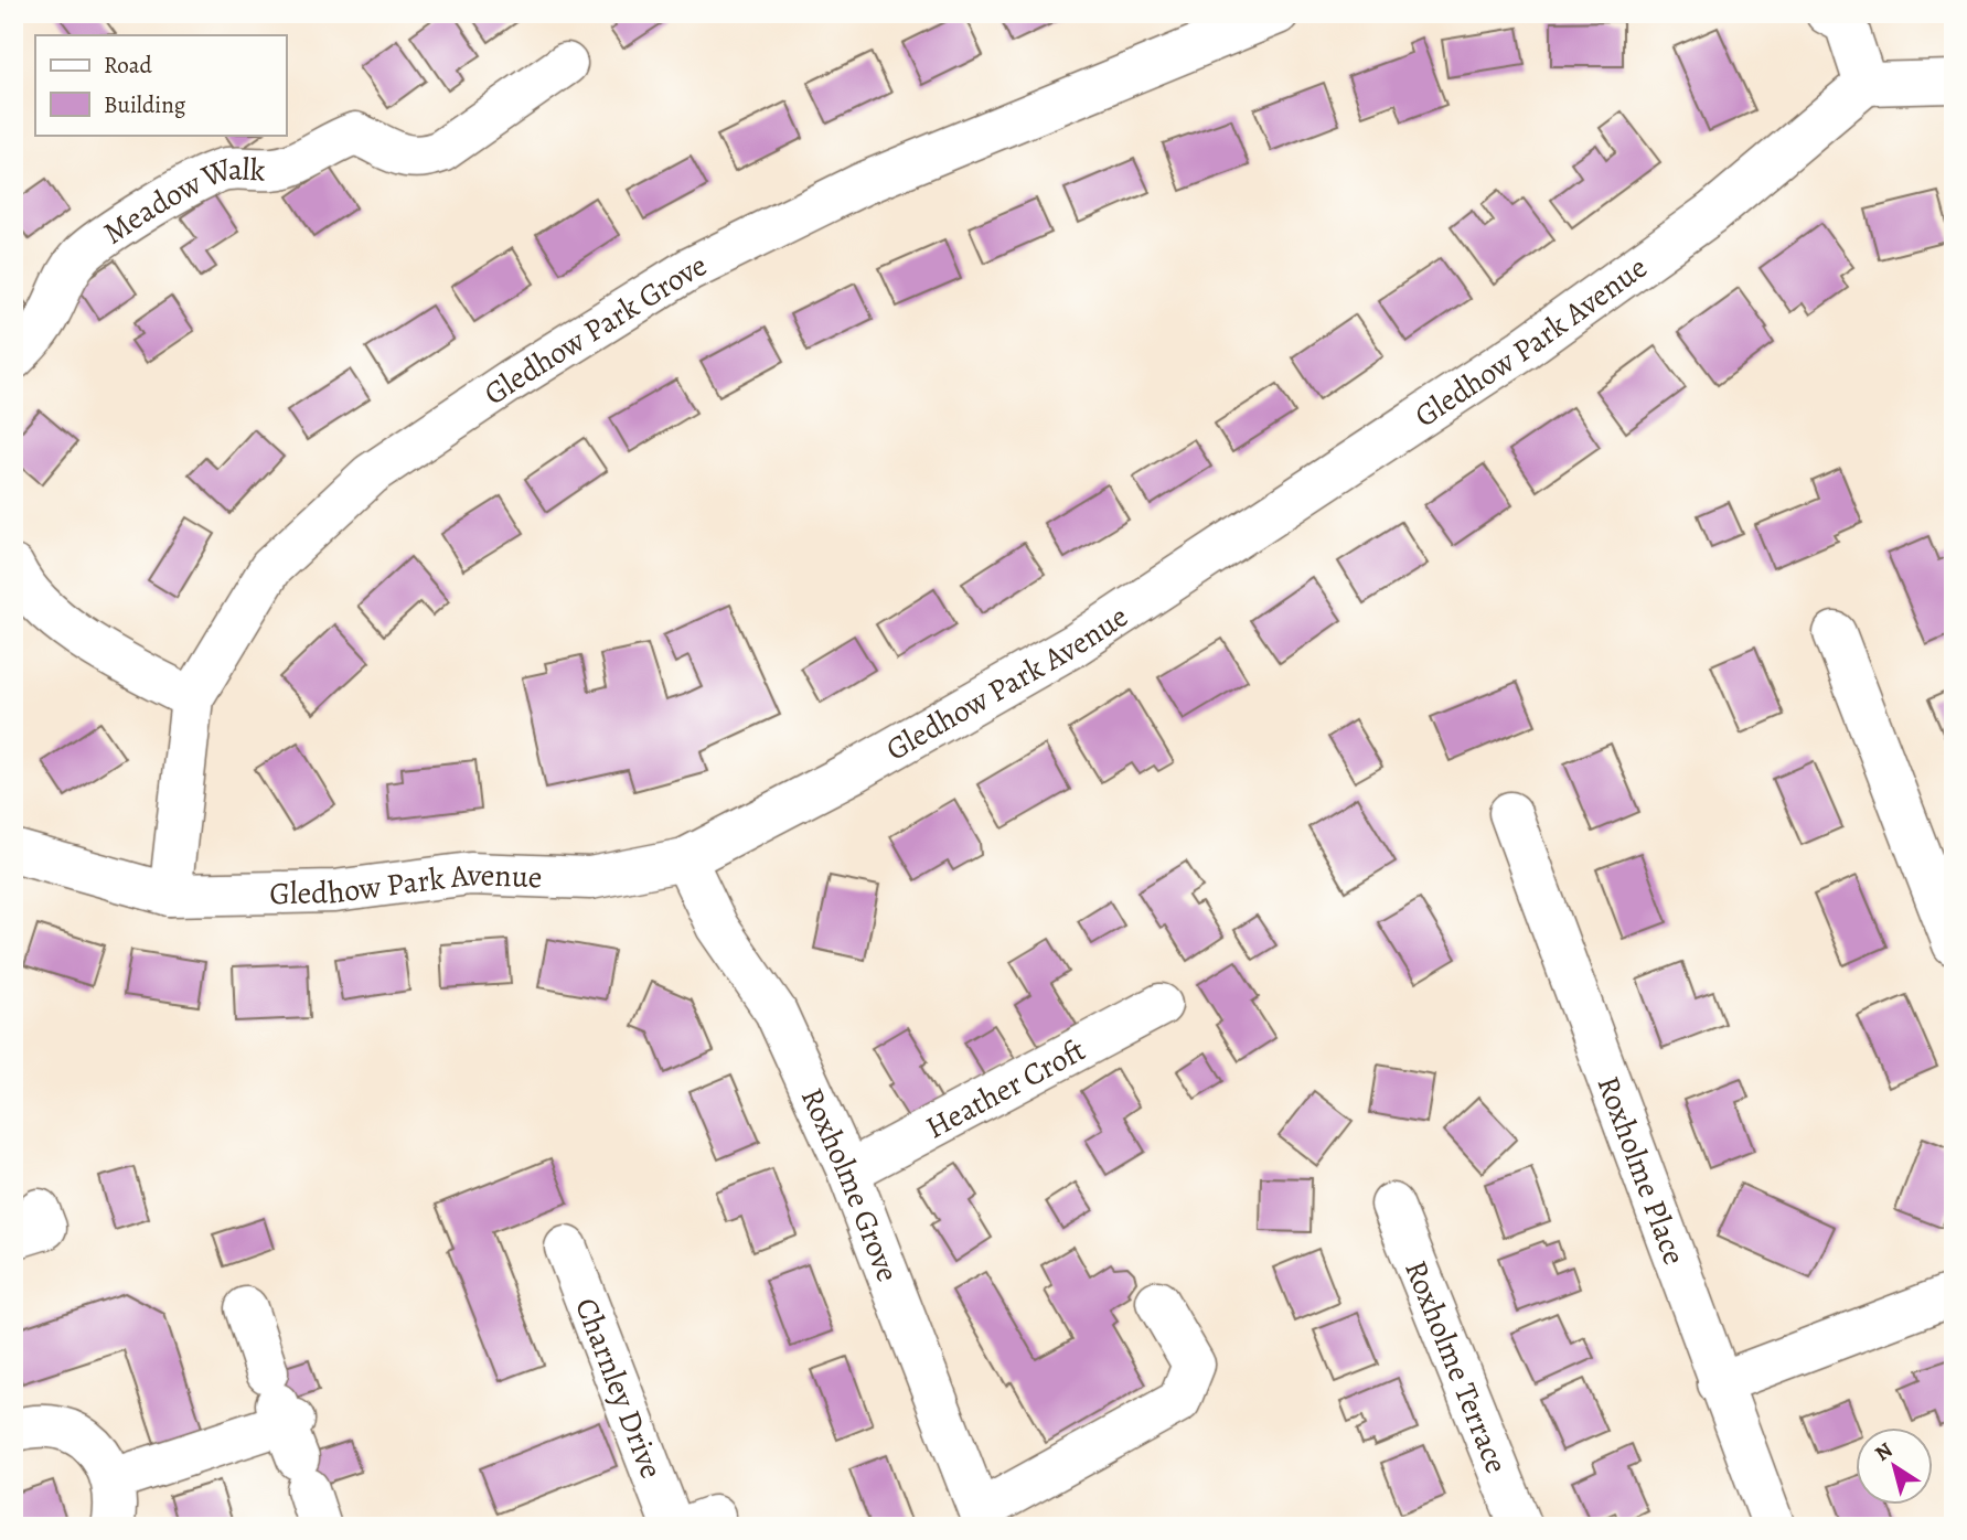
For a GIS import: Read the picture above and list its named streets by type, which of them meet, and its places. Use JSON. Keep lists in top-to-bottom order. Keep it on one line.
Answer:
{"streets":{"street":["Meadow Walk","Gledhow Park Grove","Gledhow Park Avenue","Heather Croft","Roxholme Place","Roxholme Grove","Roxholme Terrace","Charnley Drive"]},"crossings":[["Gledhow Park Grove","Gledhow Park Avenue"],["Gledhow Park Avenue","Roxholme Grove"],["Heather Croft","Roxholme Grove"]],"legend":["Road","Building"],"north":"top left"}
